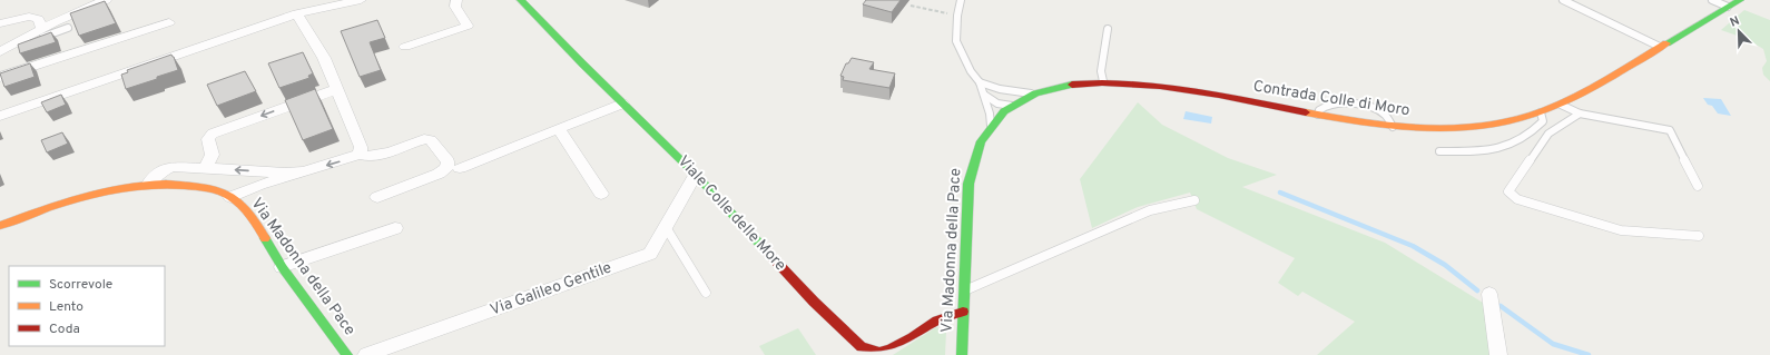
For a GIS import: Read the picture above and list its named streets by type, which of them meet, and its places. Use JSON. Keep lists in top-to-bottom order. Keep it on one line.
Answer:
{"streets":{"main road":["Contrada Colle di Moro","Viale Colle delle More","Via Madonna della Pace"],"street":["Via Galileo Gentile"]},"crossings":[["Contrada Colle di Moro","Via Madonna della Pace"],["Viale Colle delle More","Via Madonna della Pace"],["Viale Colle delle More","Via Galileo Gentile"]],"legend":["Scorrevole","Lento","Coda"],"north":"top left"}
